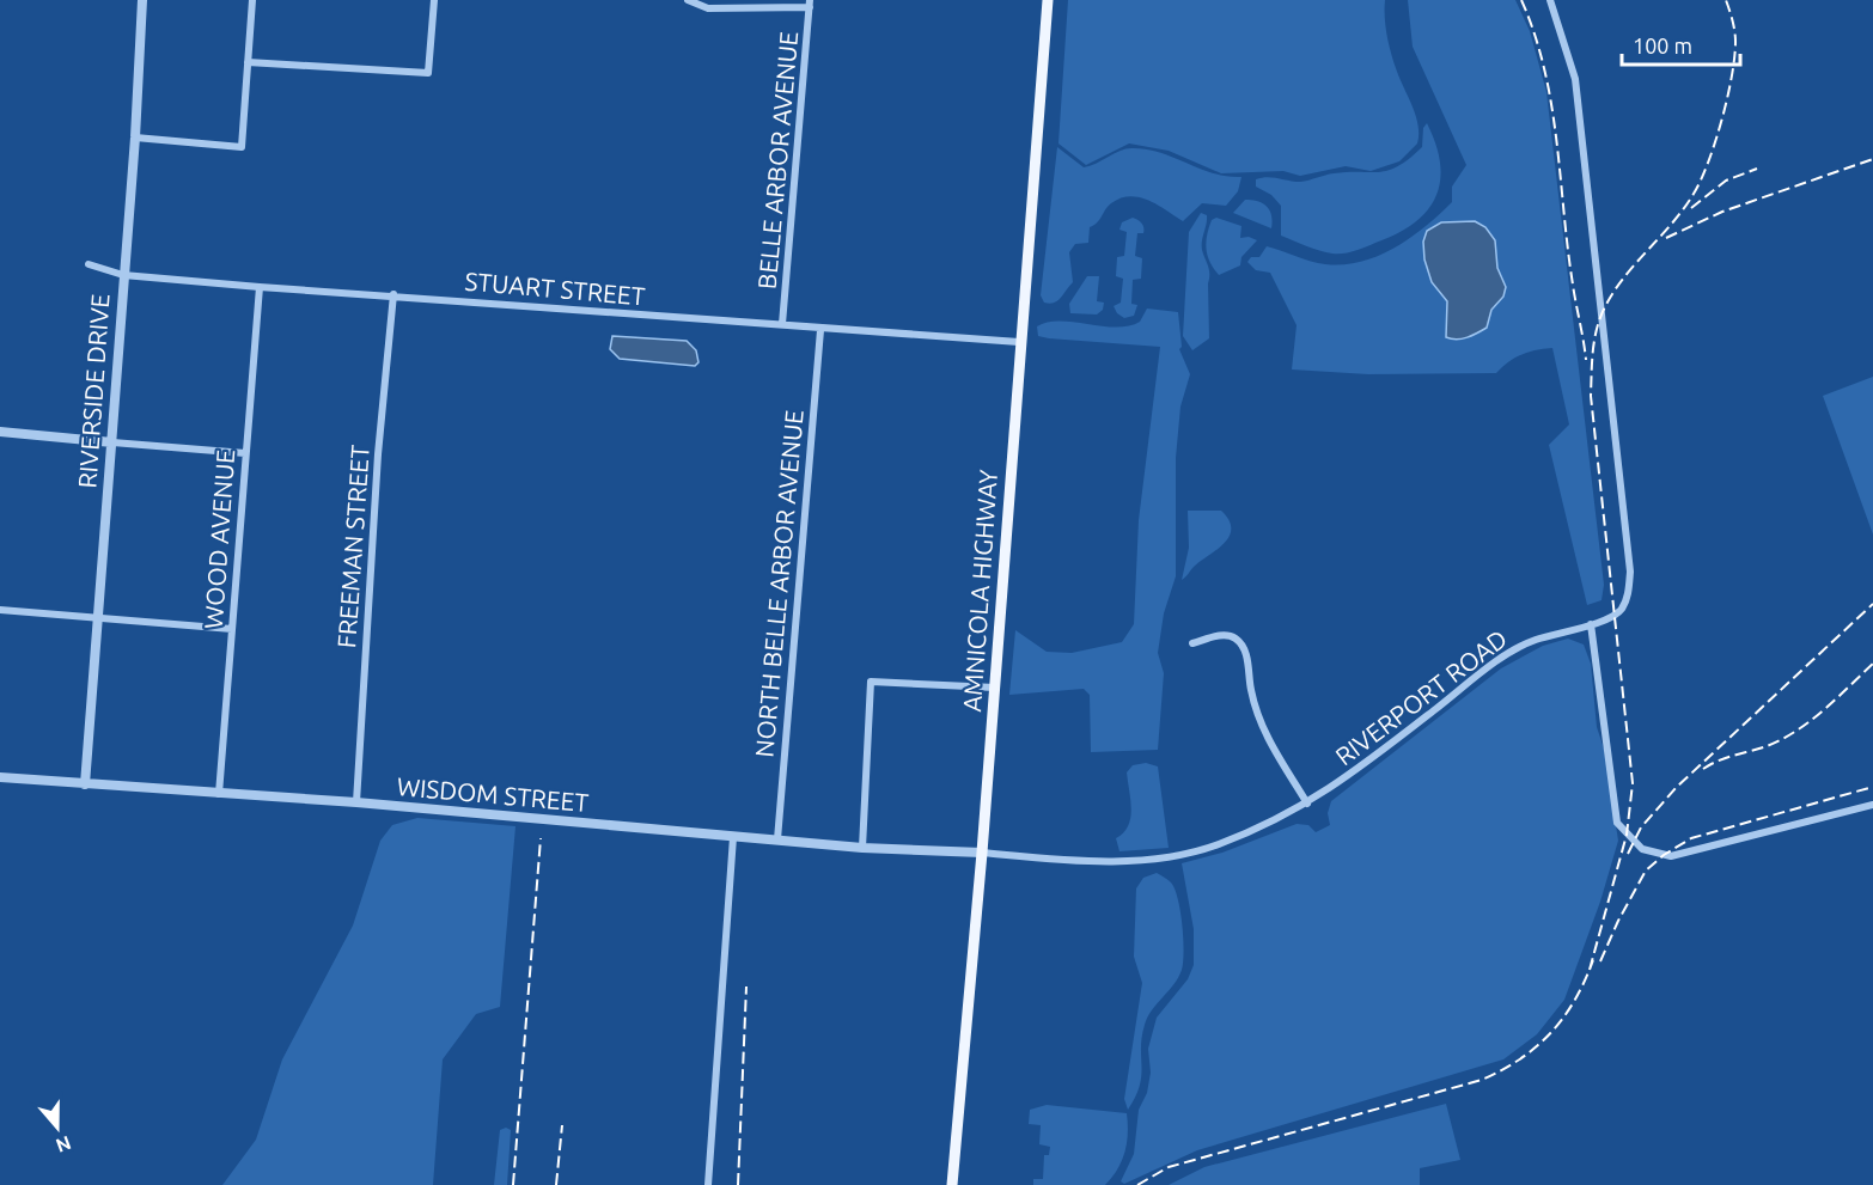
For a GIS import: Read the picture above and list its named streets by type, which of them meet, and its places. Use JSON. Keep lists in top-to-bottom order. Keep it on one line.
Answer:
{"streets":{"main road":["AMNICOLA HIGHWAY"],"street":["BELLE ARBOR AVENUE","STUART STREET","RIVERSIDE DRIVE","WOOD AVENUE","FREEMAN STREET","NORTH BELLE ARBOR AVENUE","RIVERPORT ROAD","WISDOM STREET"]},"crossings":[["BELLE ARBOR AVENUE","STUART STREET"],["STUART STREET","RIVERSIDE DRIVE"],["STUART STREET","WOOD AVENUE"],["STUART STREET","FREEMAN STREET"],["STUART STREET","NORTH BELLE ARBOR AVENUE"],["STUART STREET","AMNICOLA HIGHWAY"],["RIVERSIDE DRIVE","WISDOM STREET"],["WOOD AVENUE","WISDOM STREET"],["FREEMAN STREET","WISDOM STREET"],["NORTH BELLE ARBOR AVENUE","WISDOM STREET"],["AMNICOLA HIGHWAY","RIVERPORT ROAD"],["AMNICOLA HIGHWAY","WISDOM STREET"],["RIVERPORT ROAD","WISDOM STREET"]],"scale_bar":"100 m","north":"bottom"}
